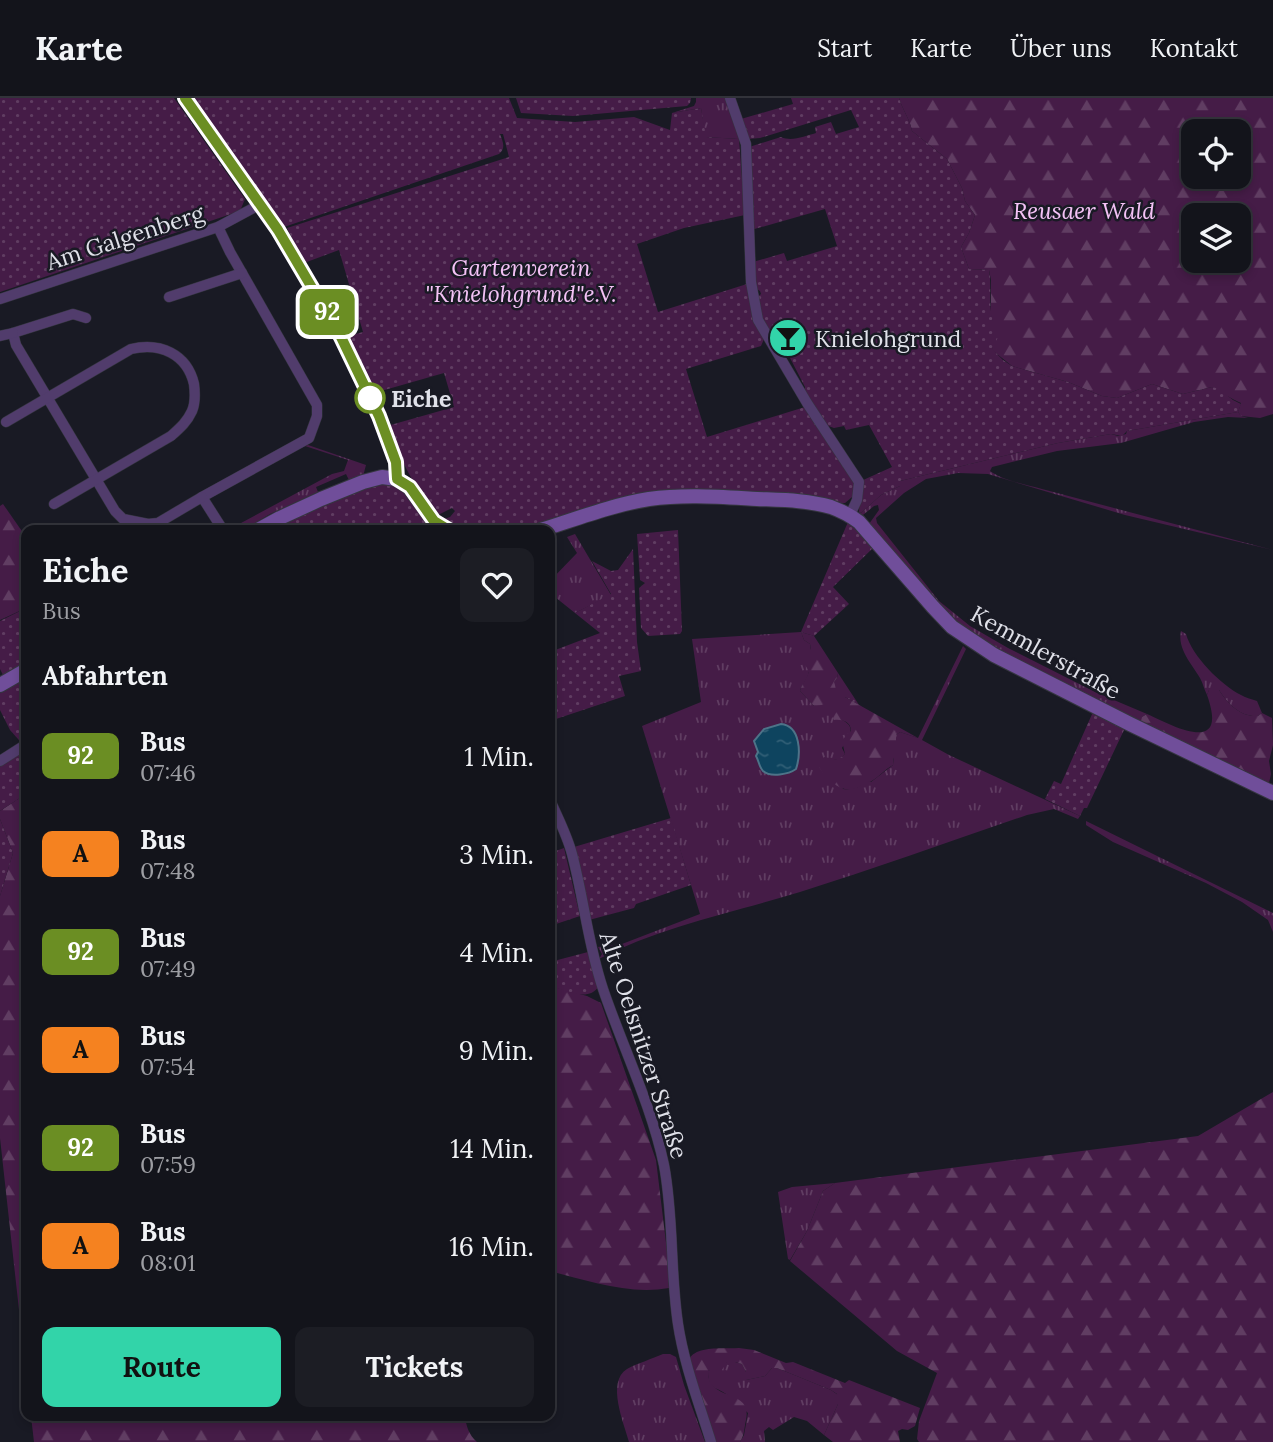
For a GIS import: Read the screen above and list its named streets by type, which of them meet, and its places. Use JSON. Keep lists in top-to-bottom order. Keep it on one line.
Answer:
{"streets":{"street":["Am Galgenberg","Kemmlerstraße","Alte Oelsnitzer Straße"]},"parks":["Reusaer Wald","Gartenverein \"Knielohgrund\"e.V."],"places":{"bar":["Knielohgrund"],"other":["Eiche"]},"lines":["bus line 92"],"page":{"header":"Karte","nav":["Start","Karte","Über uns","Kontakt"],"on_map":"92","heading":[["Eiche","Bus"],"Abfahrten"],"list":[{"mark":"92","name":"Bus","note":"07:46","value":"1 Min."},{"mark":"A","name":"Bus","note":"07:48","value":"3 Min."},{"mark":"92","name":"Bus","note":"07:49","value":"4 Min."},{"mark":"A","name":"Bus","note":"07:54","value":"9 Min."},{"mark":"92","name":"Bus","note":"07:59","value":"14 Min."},{"mark":"A","name":"Bus","note":"08:01","value":"16 Min."}],"buttons":["Route","Tickets"]}}
